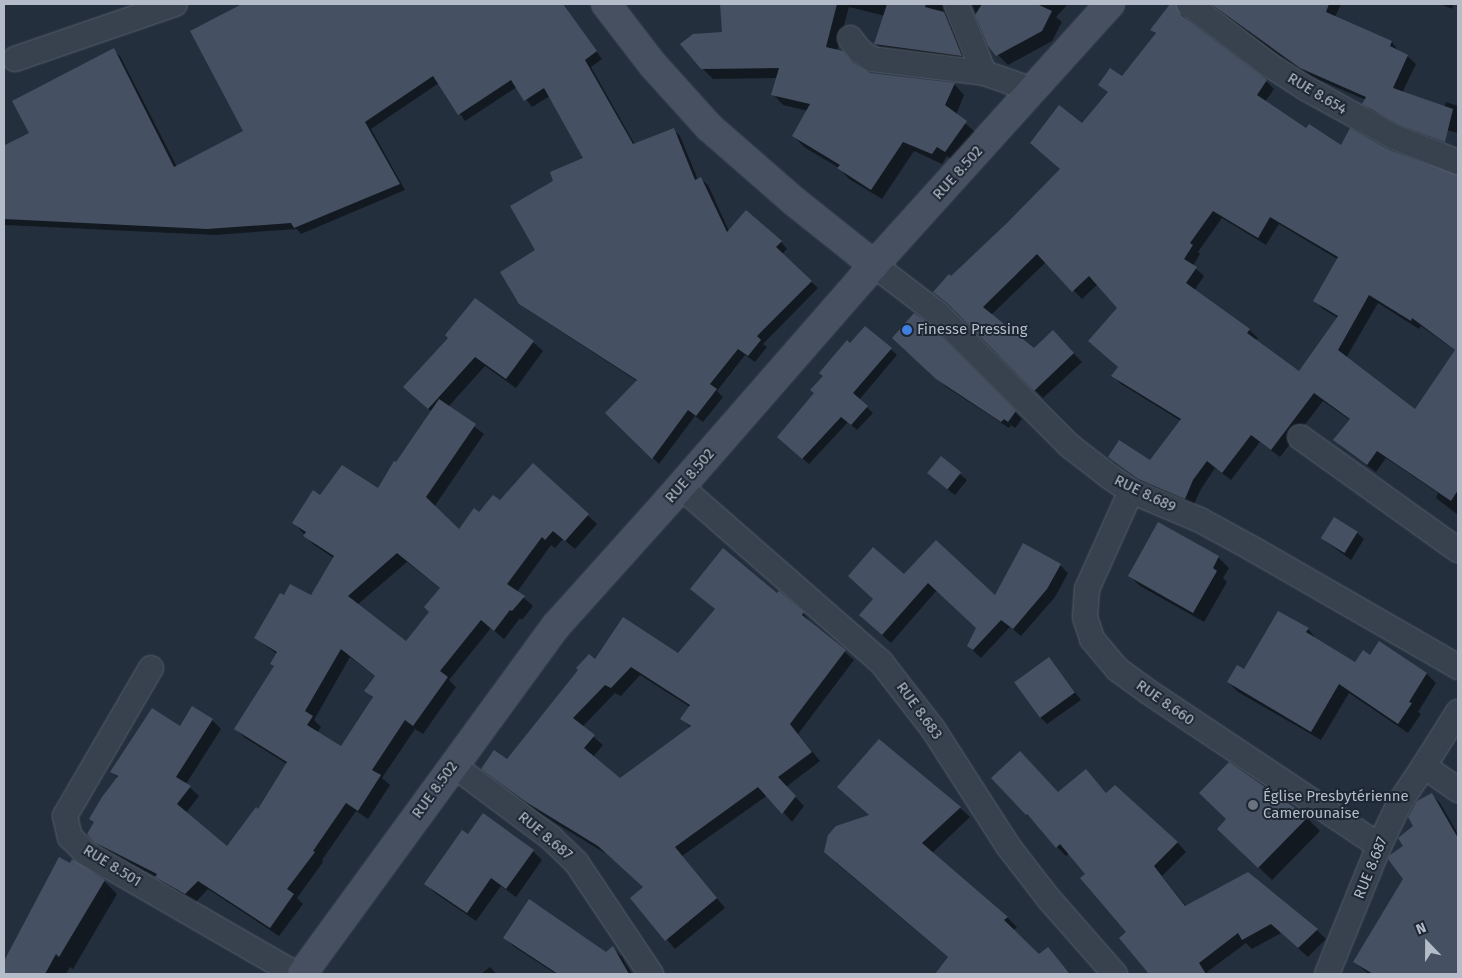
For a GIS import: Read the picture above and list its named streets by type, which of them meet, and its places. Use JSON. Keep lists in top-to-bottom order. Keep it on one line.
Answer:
{"streets":{"main road":["RUE 8.502"],"street":["RUE 8.654","RUE 8.689","RUE 8.660","RUE 8.683","RUE 8.687","RUE 8.501"]},"crossings":[["RUE 8.502","RUE 8.689"],["RUE 8.502","RUE 8.683"],["RUE 8.502","RUE 8.687"],["RUE 8.689","RUE 8.660"],["RUE 8.660","RUE 8.687"]],"places":["Finesse Pressing","Église Presbytérienne Camerounaise"],"north":"top"}
